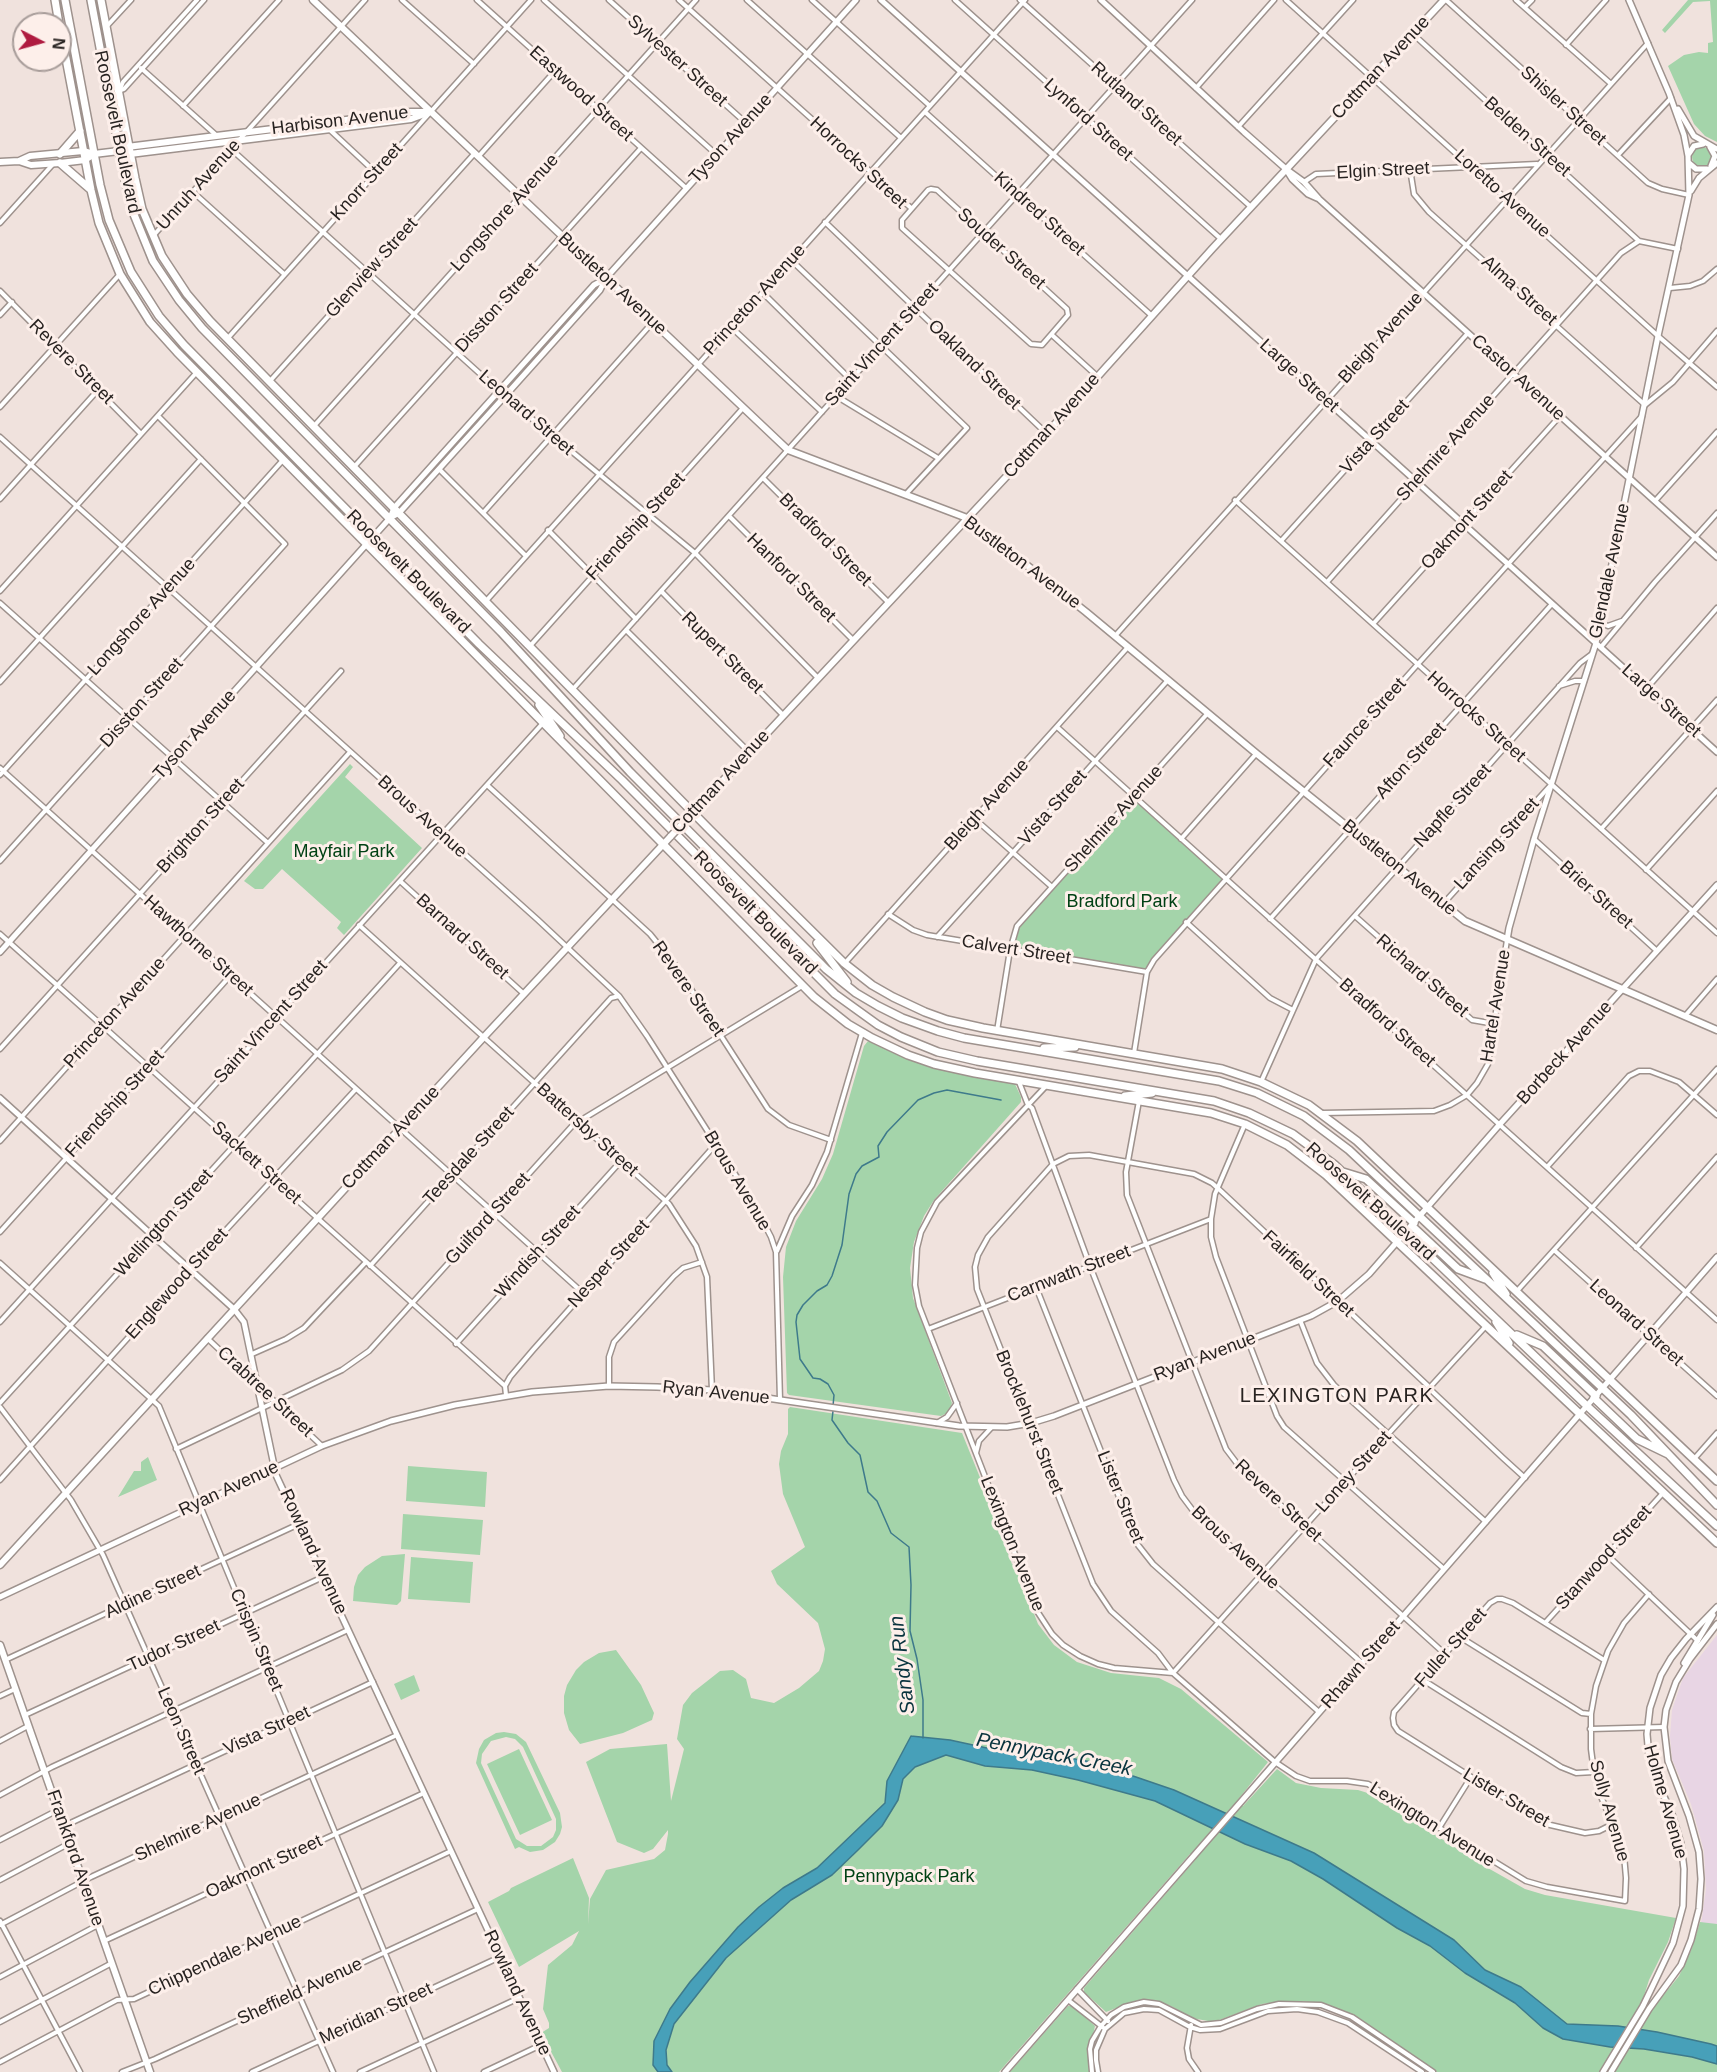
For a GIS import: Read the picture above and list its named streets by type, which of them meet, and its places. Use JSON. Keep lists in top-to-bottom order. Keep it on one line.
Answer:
{"streets":{"highway":["Roosevelt Boulevard"],"main road":["Cottman Avenue","Harbison Avenue","Bustleton Avenue","Frankford Avenue"],"street":["Sylvester Street","Eastwood Street","Rutland Street","Shisler Street","Lynford Street","Belden Street","Tyson Avenue","Horrocks Street","Elgin Street","Knorr Street","Unruh Avenue","Loretto Avenue","Longshore Avenue","Kindred Street","Souder Street","Glenview Street","Alma Street","Princeton Avenue","Disston Street","Bleigh Avenue","Saint Vincent Street","Revere Street","Oakland Street","Large Street","Castor Avenue","Leonard Street","Vista Street","Shelmire Avenue","Oakmont Street","Friendship Street","Bradford Street","Glendale Avenue","Hanford Street","Rupert Street","Faunce Street","Afton Street","Napfle Street","Brous Avenue","Brighton Street","Lansing Street","Brier Street","Barnard Street","Hawthorne Street","Calvert Street","Richard Street","Hartel Avenue","Borbeck Avenue","Battersby Street","Teesdale Street","Sackett Street","Guilford Street","Wellington Street","Windish Street","Nesper Street","Carnwath Street","Fairfield Street","Englewood Street","Ryan Avenue","Crabtree Street","Brocklehurst Street","Loney Street","Lister Street","Lexington Avenue","Rowland Avenue","Stanwood Street","Aldine Street","Crispin Street","Tudor Street","Fuller Street","Rhawn Street","Leon Street","Holme Avenue","Solly Avenue","Chippendale Avenue","Sheffield Avenue","Meridian Street"]},"crossings":[["Sylvester Street","Tyson Avenue"],["Sylvester Street","Longshore Avenue"],["Cottman Avenue","Rutland Street"],["Cottman Avenue","Shisler Street"],["Cottman Avenue","Lynford Street"],["Cottman Avenue","Roosevelt Boulevard"],["Cottman Avenue","Belden Street"],["Cottman Avenue","Loretto Avenue"],["Cottman Avenue","Kindred Street"],["Cottman Avenue","Bustleton Avenue"],["Cottman Avenue","Revere Street"],["Cottman Avenue","Oakland Street"],["Cottman Avenue","Large Street"],["Cottman Avenue","Castor Avenue"],["Cottman Avenue","Leonard Street"],["Cottman Avenue","Bradford Street"],["Cottman Avenue","Hanford Street"],["Cottman Avenue","Rupert Street"],["Cottman Avenue","Brous Avenue"],["Cottman Avenue","Barnard Street"],["Cottman Avenue","Hawthorne Street"],["Cottman Avenue","Battersby Street"],["Cottman Avenue","Sackett Street"],["Cottman Avenue","Crabtree Street"],["Cottman Avenue","Rowland Avenue"],["Cottman Avenue","Crispin Street"],["Cottman Avenue","Leon Street"],["Eastwood Street","Tyson Avenue"],["Eastwood Street","Knorr Street"],["Eastwood Street","Longshore Avenue"],["Eastwood Street","Glenview Street"],["Eastwood Street","Disston Street"],["Rutland Street","Princeton Avenue"],["Rutland Street","Saint Vincent Street"],["Shisler Street","Bleigh Avenue"],["Shisler Street","Glendale Avenue"],["Lynford Street","Princeton Avenue"],["Lynford Street","Saint Vincent Street"],["Harbison Avenue","Roosevelt Boulevard"],["Harbison Avenue","Knorr Street"],["Harbison Avenue","Unruh Avenue"],["Harbison Avenue","Bustleton Avenue"],["Roosevelt Boulevard","Tyson Avenue"],["Roosevelt Boulevard","Knorr Street"],["Roosevelt Boulevard","Unruh Avenue"],["Roosevelt Boulevard","Longshore Avenue"],["Roosevelt Boulevard","Glenview Street"],["Roosevelt Boulevard","Princeton Avenue"],["Roosevelt Boulevard","Disston Street"],["Roosevelt Boulevard","Bleigh Avenue"],["Roosevelt Boulevard","Saint Vincent Street"],["Roosevelt Boulevard","Revere Street"],["Roosevelt Boulevard","Shelmire Avenue"],["Roosevelt Boulevard","Friendship Street"],["Roosevelt Boulevard","Faunce Street"],["Roosevelt Boulevard","Napfle Street"],["Roosevelt Boulevard","Hartel Avenue"],["Roosevelt Boulevard","Borbeck Avenue"],["Roosevelt Boulevard","Guilford Street"],["Roosevelt Boulevard","Ryan Avenue"],["Roosevelt Boulevard","Loney Street"],["Roosevelt Boulevard","Lexington Avenue"],["Roosevelt Boulevard","Stanwood Street"],["Roosevelt Boulevard","Rhawn Street"],["Belden Street","Bleigh Avenue"],["Belden Street","Shelmire Avenue"],["Tyson Avenue","Horrocks Street"],["Tyson Avenue","Bustleton Avenue"],["Tyson Avenue","Leonard Street"],["Tyson Avenue","Brous Avenue"],["Tyson Avenue","Hawthorne Street"],["Tyson Avenue","Sackett Street"],["Horrocks Street","Longshore Avenue"],["Horrocks Street","Souder Street"],["Horrocks Street","Princeton Avenue"],["Horrocks Street","Bleigh Avenue"],["Horrocks Street","Saint Vincent Street"],["Horrocks Street","Vista Street"],["Horrocks Street","Shelmire Avenue"],["Horrocks Street","Oakmont Street"],["Horrocks Street","Glendale Avenue"],["Horrocks Street","Faunce Street"],["Horrocks Street","Afton Street"],["Horrocks Street","Napfle Street"],["Horrocks Street","Lansing Street"],["Horrocks Street","Borbeck Avenue"],["Elgin Street","Loretto Avenue"],["Elgin Street","Alma Street"],["Elgin Street","Bleigh Avenue"],["Elgin Street","Castor Avenue"],["Knorr Street","Bustleton Avenue"],["Knorr Street","Leonard Street"],["Unruh Avenue","Bustleton Avenue"],["Unruh Avenue","Leonard Street"],["Loretto Avenue","Bleigh Avenue"],["Loretto Avenue","Shelmire Avenue"],["Loretto Avenue","Glendale Avenue"],["Longshore Avenue","Bustleton Avenue"],["Longshore Avenue","Disston Street"],["Longshore Avenue","Leonard Street"],["Longshore Avenue","Brous Avenue"],["Longshore Avenue","Hawthorne Street"],["Kindred Street","Princeton Avenue"],["Kindred Street","Saint Vincent Street"],["Souder Street","Saint Vincent Street"],["Glenview Street","Bustleton Avenue"],["Glenview Street","Leonard Street"],["Bustleton Avenue","Princeton Avenue"],["Bustleton Avenue","Disston Street"],["Bustleton Avenue","Bleigh Avenue"],["Bustleton Avenue","Saint Vincent Street"],["Bustleton Avenue","Vista Street"],["Bustleton Avenue","Shelmire Avenue"],["Bustleton Avenue","Friendship Street"],["Bustleton Avenue","Glendale Avenue"],["Bustleton Avenue","Faunce Street"],["Bustleton Avenue","Afton Street"],["Bustleton Avenue","Napfle Street"],["Bustleton Avenue","Lansing Street"],["Bustleton Avenue","Hartel Avenue"],["Bustleton Avenue","Borbeck Avenue"],["Alma Street","Bleigh Avenue"],["Alma Street","Shelmire Avenue"],["Alma Street","Glendale Avenue"],["Princeton Avenue","Oakland Street"],["Princeton Avenue","Large Street"],["Princeton Avenue","Leonard Street"],["Princeton Avenue","Brous Avenue"],["Princeton Avenue","Hawthorne Street"],["Princeton Avenue","Sackett Street"],["Princeton Avenue","Rowland Avenue"],["Disston Street","Leonard Street"],["Disston Street","Brous Avenue"],["Disston Street","Hawthorne Street"],["Bleigh Avenue","Large Street"],["Bleigh Avenue","Castor Avenue"],["Bleigh Avenue","Bradford Street"],["Bleigh Avenue","Glendale Avenue"],["Bleigh Avenue","Calvert Street"],["Saint Vincent Street","Revere Street"],["Saint Vincent Street","Oakland Street"],["Saint Vincent Street","Large Street"],["Saint Vincent Street","Castor Avenue"],["Saint Vincent Street","Leonard Street"],["Saint Vincent Street","Bradford Street"],["Saint Vincent Street","Hanford Street"],["Saint Vincent Street","Rupert Street"],["Saint Vincent Street","Brous Avenue"],["Saint Vincent Street","Barnard Street"],["Saint Vincent Street","Hawthorne Street"],["Saint Vincent Street","Battersby Street"],["Saint Vincent Street","Sackett Street"],["Saint Vincent Street","Rowland Avenue"],["Saint Vincent Street","Crispin Street"],["Revere Street","Guilford Street"],["Revere Street","Carnwath Street"],["Revere Street","Fairfield Street"],["Revere Street","Ryan Avenue"],["Revere Street","Loney Street"],["Revere Street","Fuller Street"],["Revere Street","Rhawn Street"],["Large Street","Vista Street"],["Large Street","Shelmire Avenue"],["Large Street","Oakmont Street"],["Large Street","Glendale Avenue"],["Large Street","Faunce Street"],["Large Street","Afton Street"],["Castor Avenue","Vista Street"],["Castor Avenue","Shelmire Avenue"],["Castor Avenue","Oakmont Street"],["Castor Avenue","Glendale Avenue"],["Castor Avenue","Faunce Street"],["Leonard Street","Friendship Street"],["Leonard Street","Rhawn Street"],["Vista Street","Bradford Street"],["Vista Street","Calvert Street"],["Vista Street","Rowland Avenue"],["Vista Street","Crispin Street"],["Vista Street","Leon Street"],["Vista Street","Frankford Avenue"],["Shelmire Avenue","Bradford Street"],["Shelmire Avenue","Calvert Street"],["Shelmire Avenue","Rowland Avenue"],["Shelmire Avenue","Crispin Street"],["Shelmire Avenue","Leon Street"],["Shelmire Avenue","Frankford Avenue"],["Oakmont Street","Rowland Avenue"],["Oakmont Street","Crispin Street"],["Oakmont Street","Leon Street"],["Oakmont Street","Frankford Avenue"],["Friendship Street","Hawthorne Street"],["Friendship Street","Sackett Street"],["Friendship Street","Rowland Avenue"],["Bradford Street","Faunce Street"],["Bradford Street","Afton Street"],["Bradford Street","Napfle Street"],["Bradford Street","Hartel Avenue"],["Bradford Street","Borbeck Avenue"],["Bradford Street","Rhawn Street"],["Glendale Avenue","Faunce Street"],["Glendale Avenue","Napfle Street"],["Glendale Avenue","Lansing Street"],["Glendale Avenue","Brier Street"],["Glendale Avenue","Hartel Avenue"],["Faunce Street","Calvert Street"],["Napfle Street","Richard Street"],["Brous Avenue","Brighton Street"],["Brous Avenue","Teesdale Street"],["Brous Avenue","Guilford Street"],["Brous Avenue","Nesper Street"],["Brous Avenue","Carnwath Street"],["Brous Avenue","Fairfield Street"],["Brous Avenue","Ryan Avenue"],["Brous Avenue","Brocklehurst Street"],["Brous Avenue","Loney Street"],["Brous Avenue","Lexington Avenue"],["Brous Avenue","Rhawn Street"],["Brighton Street","Hawthorne Street"],["Brighton Street","Sackett Street"],["Brier Street","Borbeck Avenue"],["Hawthorne Street","Teesdale Street"],["Hawthorne Street","Guilford Street"],["Hawthorne Street","Wellington Street"],["Hawthorne Street","Windish Street"],["Hawthorne Street","Nesper Street"],["Hawthorne Street","Englewood Street"],["Richard Street","Hartel Avenue"],["Borbeck Avenue","Ryan Avenue"],["Battersby Street","Teesdale Street"],["Battersby Street","Guilford Street"],["Battersby Street","Wellington Street"],["Battersby Street","Windish Street"],["Battersby Street","Nesper Street"],["Battersby Street","Ryan Avenue"],["Teesdale Street","Sackett Street"],["Teesdale Street","Rowland Avenue"],["Sackett Street","Guilford Street"],["Sackett Street","Wellington Street"],["Sackett Street","Windish Street"],["Sackett Street","Nesper Street"],["Sackett Street","Englewood Street"],["Guilford Street","Crabtree Street"],["Guilford Street","Rowland Avenue"],["Guilford Street","Crispin Street"],["Wellington Street","Rowland Avenue"],["Wellington Street","Crispin Street"],["Wellington Street","Leon Street"],["Carnwath Street","Brocklehurst Street"],["Carnwath Street","Lister Street"],["Carnwath Street","Lexington Avenue"],["Fairfield Street","Ryan Avenue"],["Fairfield Street","Brocklehurst Street"],["Fairfield Street","Loney Street"],["Fairfield Street","Rhawn Street"],["Englewood Street","Rowland Avenue"],["Englewood Street","Crispin Street"],["Englewood Street","Leon Street"],["Ryan Avenue","Crabtree Street"],["Ryan Avenue","Brocklehurst Street"],["Ryan Avenue","Lister Street"],["Ryan Avenue","Lexington Avenue"],["Ryan Avenue","Rowland Avenue"],["Ryan Avenue","Crispin Street"],["Ryan Avenue","Leon Street"],["Crabtree Street","Rowland Avenue"],["Brocklehurst Street","Loney Street"],["Brocklehurst Street","Lexington Avenue"],["Loney Street","Lister Street"],["Loney Street","Lexington Avenue"],["Lister Street","Fuller Street"],["Lister Street","Rhawn Street"],["Lister Street","Solly Avenue"],["Lexington Avenue","Rhawn Street"],["Lexington Avenue","Solly Avenue"],["Rowland Avenue","Aldine Street"],["Rowland Avenue","Tudor Street"],["Rowland Avenue","Chippendale Avenue"],["Rowland Avenue","Sheffield Avenue"],["Rowland Avenue","Meridian Street"],["Stanwood Street","Fuller Street"],["Aldine Street","Crispin Street"],["Aldine Street","Leon Street"],["Aldine Street","Frankford Avenue"],["Crispin Street","Tudor Street"],["Crispin Street","Chippendale Avenue"],["Crispin Street","Sheffield Avenue"],["Crispin Street","Meridian Street"],["Tudor Street","Leon Street"],["Tudor Street","Frankford Avenue"],["Leon Street","Chippendale Avenue"],["Leon Street","Sheffield Avenue"],["Leon Street","Meridian Street"],["Frankford Avenue","Chippendale Avenue"],["Frankford Avenue","Sheffield Avenue"]],"districts":["LEXINGTON PARK"],"water":["Sandy Run","Pennypack Creek"],"parks":["Mayfair Park","Bradford Park","Pennypack Park"],"north":"right"}
